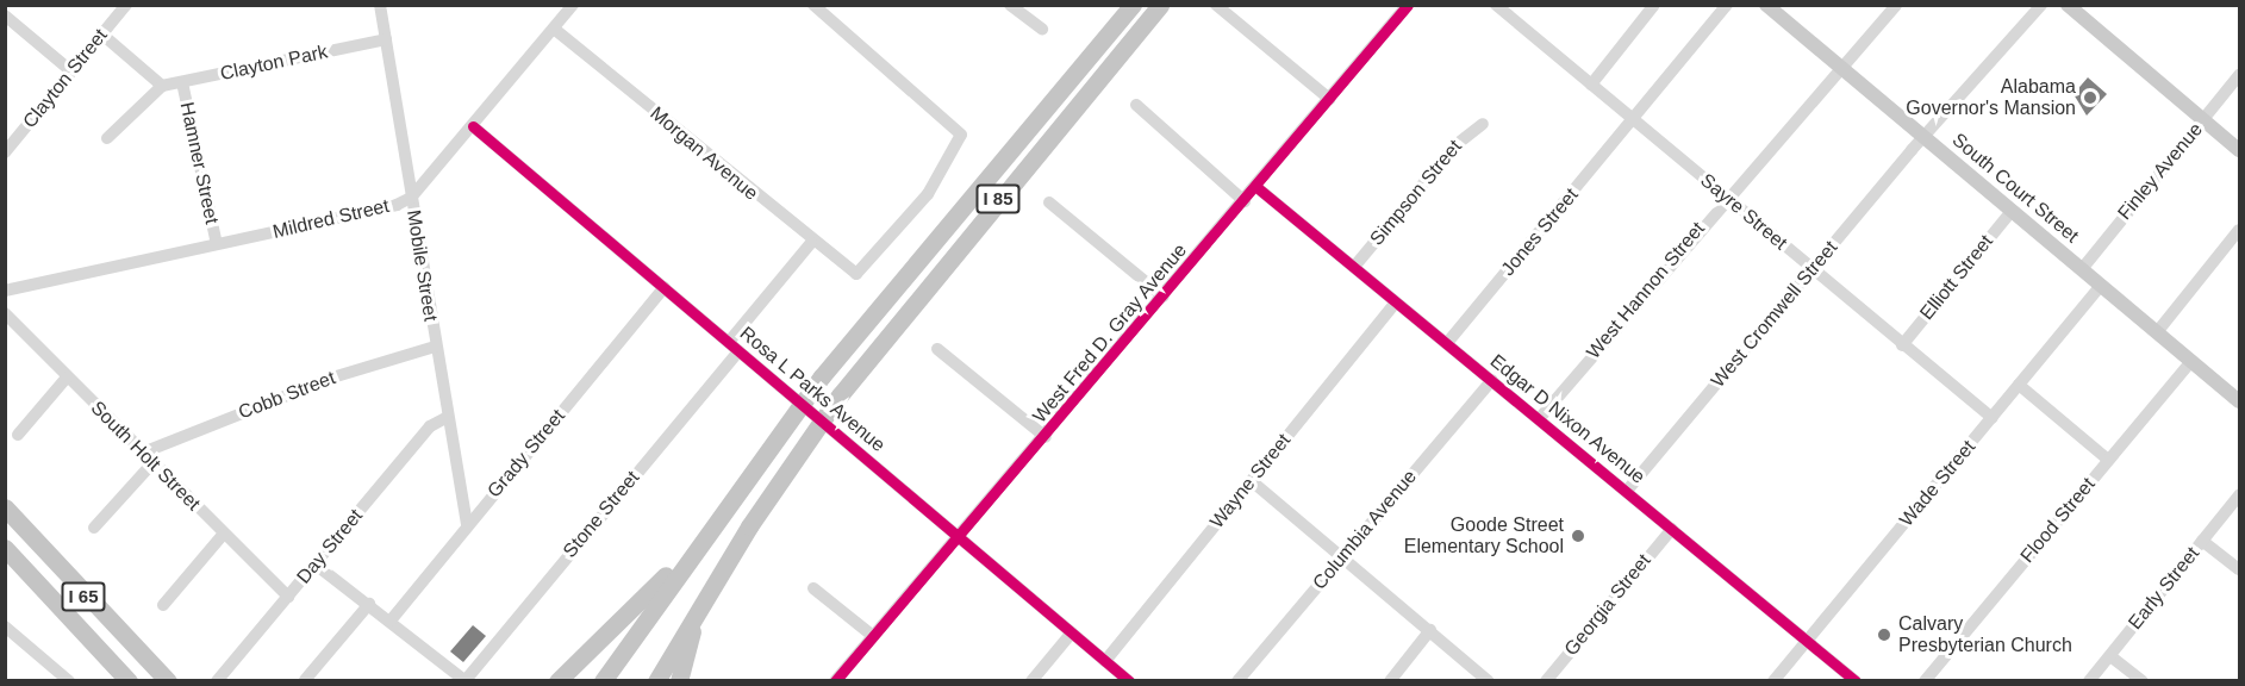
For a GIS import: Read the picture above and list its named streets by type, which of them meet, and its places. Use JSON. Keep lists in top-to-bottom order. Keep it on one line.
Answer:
{"streets":{"highway":["I 85","I 65"],"main road":["South Court Street"],"street":["Clayton Park","Clayton Street","Morgan Avenue","Hamner Street","Finley Avenue","Simpson Street","Sayre Street","Mildred Street","Jones Street","Mobile Street","Elliott Street","West Hannon Street","West Cromwell Street","West Fred D. Gray Avenue","Rosa L Parks Avenue","Cobb Street","Edgar D Nixon Avenue","Grady Street","South Holt Street","Wayne Street","Wade Street","Stone Street","Flood Street","Columbia Avenue","Day Street","Early Street","Georgia Street"]},"crossings":[["Clayton Park","Hamner Street"],["Clayton Park","Mobile Street"],["Clayton Street","Hamner Street"],["Morgan Avenue","Mildred Street"],["Hamner Street","Mildred Street"],["Finley Avenue","South Court Street"],["South Court Street","Elliott Street"],["South Court Street","West Hannon Street"],["South Court Street","West Cromwell Street"],["South Court Street","Wade Street"],["South Court Street","Flood Street"],["Simpson Street","Edgar D Nixon Avenue"],["Sayre Street","Jones Street"],["Sayre Street","Elliott Street"],["Sayre Street","West Hannon Street"],["Sayre Street","West Cromwell Street"],["Sayre Street","Wade Street"],["Mildred Street","Mobile Street"],["Mildred Street","Rosa L Parks Avenue"],["Jones Street","Edgar D Nixon Avenue"],["Mobile Street","Cobb Street"],["Mobile Street","Grady Street"],["Mobile Street","Day Street"],["West Hannon Street","Edgar D Nixon Avenue"],["West Cromwell Street","Edgar D Nixon Avenue"],["West Fred D. Gray Avenue","Rosa L Parks Avenue"],["West Fred D. Gray Avenue","Edgar D Nixon Avenue"],["Rosa L Parks Avenue","Grady Street"],["Rosa L Parks Avenue","Wayne Street"],["Rosa L Parks Avenue","Stone Street"],["Cobb Street","South Holt Street"],["Edgar D Nixon Avenue","Wayne Street"],["Edgar D Nixon Avenue","Wade Street"],["Edgar D Nixon Avenue","Columbia Avenue"],["Edgar D Nixon Avenue","Georgia Street"],["South Holt Street","Day Street"]],"places":["Alabama Governor's Mansion","Goode Street Elementary School","Calvary Presbyterian Church"]}
